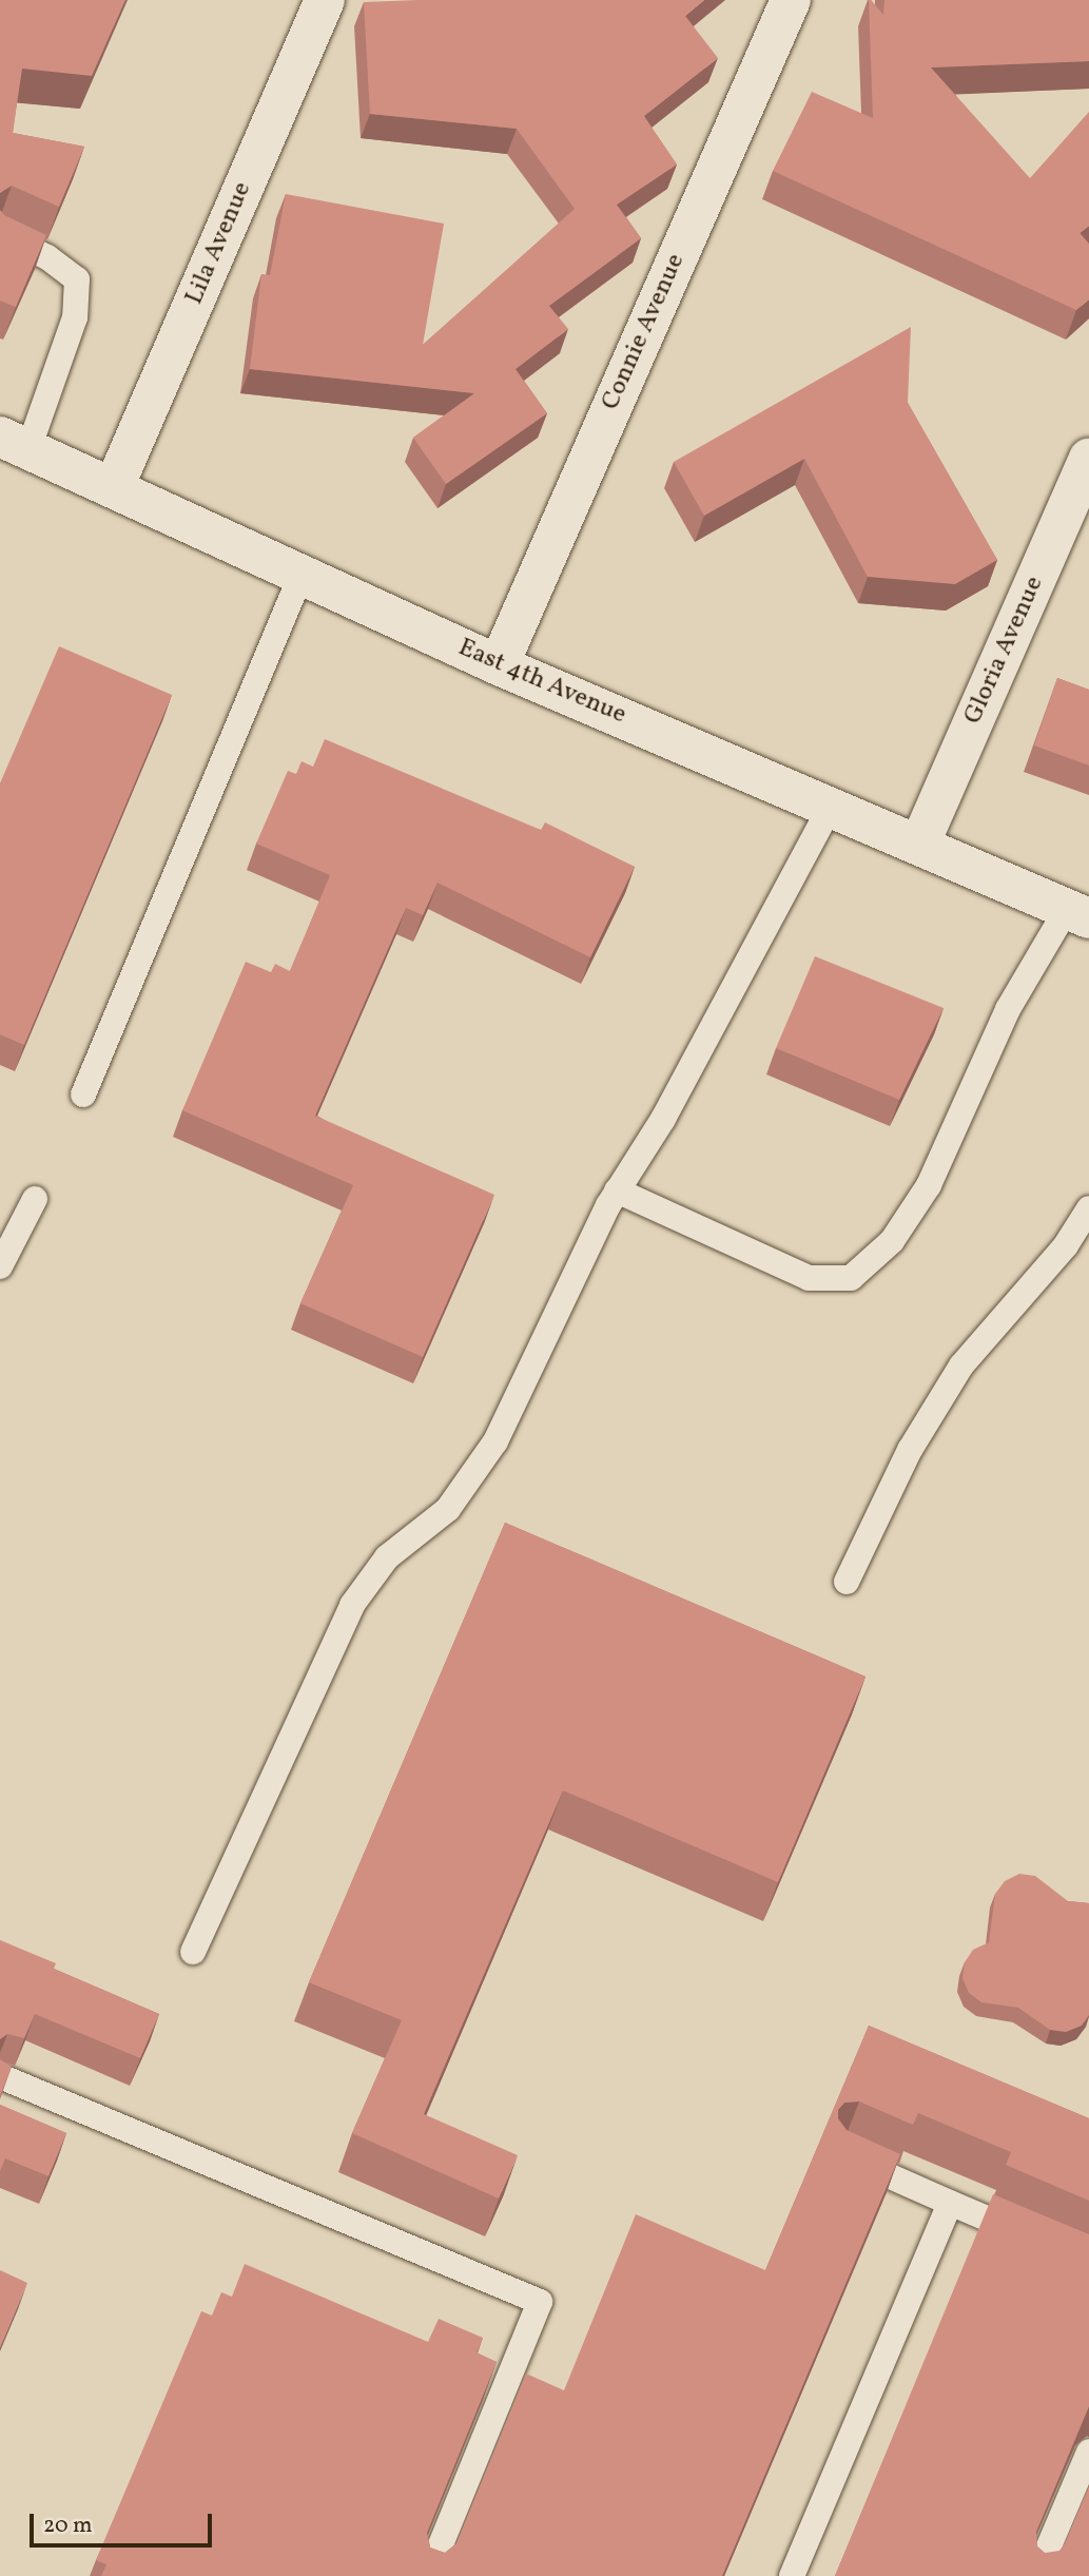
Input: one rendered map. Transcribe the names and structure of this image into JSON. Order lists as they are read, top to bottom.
{
  "streets": {
    "street": [
      "Lila Avenue",
      "Connie Avenue",
      "Gloria Avenue",
      "East 4th Avenue"
    ]
  },
  "crossings": [
    ["Lila Avenue", "East 4th Avenue"],
    ["Connie Avenue", "East 4th Avenue"],
    ["Gloria Avenue", "East 4th Avenue"]
  ],
  "scale_bar": "20 m"
}
